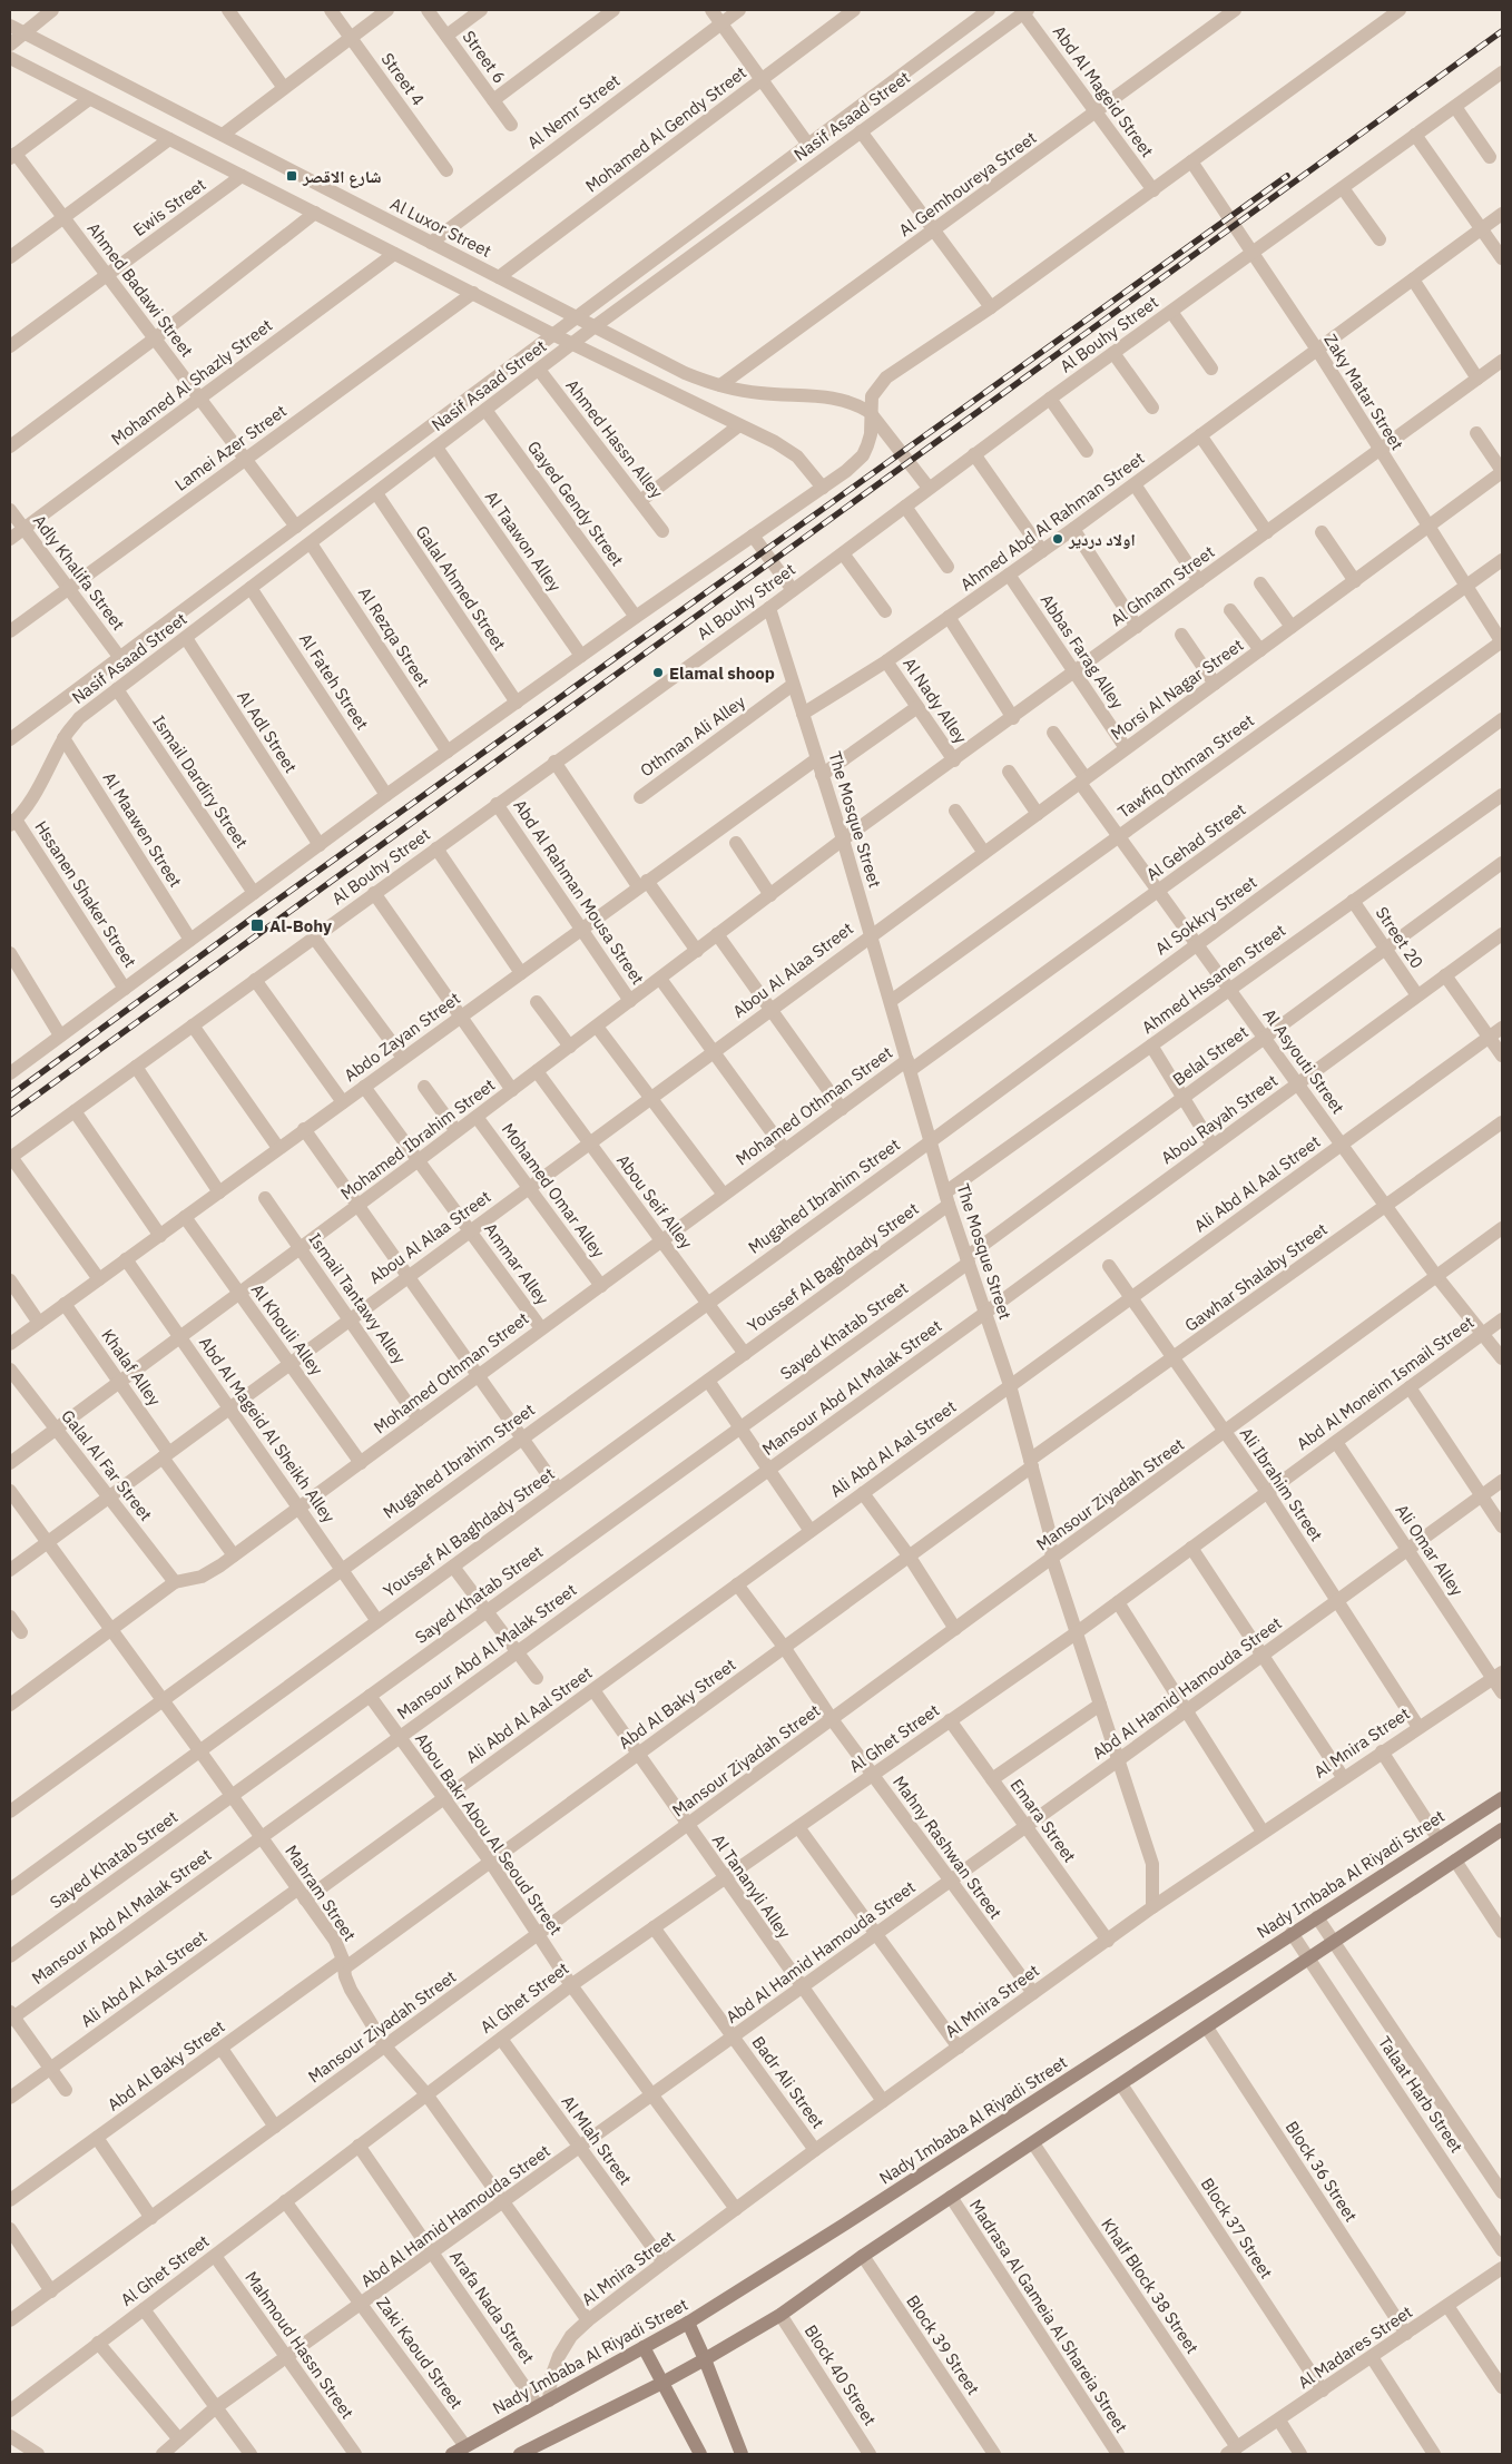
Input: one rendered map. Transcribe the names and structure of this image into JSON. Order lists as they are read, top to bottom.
{
  "streets": {
    "main road": ["Nady Imbaba Al Riyadi Street"],
    "street": [
      "Street 6",
      "Street 4",
      "Abd Al Mageid Street",
      "Al Nemr Street",
      "Nasif Asaad Street",
      "Mohamed Al Gendy Street",
      "Al Gemhoureya Street",
      "Ewis Street",
      "Al Luxor Street",
      "Ahmed Badawi Street",
      "Al Bouhy Street",
      "Mohamed Al Shazly Street",
      "Zaky Matar Street",
      "Ahmed Hassn Alley",
      "Lamei Azer Street",
      "Gayed Gendy Street",
      "Ahmed Abd Al Rahman Street",
      "Al Taawon Alley",
      "Adly Khalifa Street",
      "Al Ghnam Street",
      "Galal Ahmed Street",
      "Al Rezqa Street",
      "Abbas Farag Alley",
      "Al Fateh Street",
      "Morsi Al Nagar Street",
      "Al Nady Alley",
      "Al Adl Street",
      "Othman Ali Alley",
      "Tawfiq Othman Street",
      "Ismail Dardiry Street",
      "The Mosque Street",
      "Al Maawen Street",
      "Al Gehad Street",
      "Abd Al Rahman Mousa Street",
      "Hssanen Shaker Street",
      "Al Sokkry Street",
      "Street 20",
      "Abou Al Alaa Street",
      "Ahmed Hssanen Street",
      "Abdo Zayan Street",
      "Belal Street",
      "Al Asyouti Street",
      "Mohamed Othman Street",
      "Abou Rayah Street",
      "Mohamed Ibrahim Street",
      "Ali Abd Al Aal Street",
      "Mohamed Omar Alley",
      "Mugahed Ibrahim Street",
      "Abou Seif Alley",
      "Ammar Alley",
      "Youssef Al Baghdady Street",
      "Gawhar Shalaby Street",
      "Ismail Tantawy Alley",
      "Al Khouli Alley",
      "Sayed Khatab Street",
      "Khalaf Alley",
      "Abd Al Moneim Ismail Street",
      "Mansour Abd Al Malak Street",
      "Abd Al Mageid Al Sheikh Alley",
      "Galal Al Far Street",
      "Ali Ibrahim Street",
      "Mansour Ziyadah Street",
      "Ali Omar Alley",
      "Abd Al Hamid Hamouda Street",
      "Abd Al Baky Street",
      "Al Ghet Street",
      "Al Mnira Street",
      "Emara Street",
      "Abou Bakr Abou Al Seoud Street",
      "Mahny Rashwan Street",
      "Al Tananyli Alley",
      "Mahram Street",
      "Badr Ali Street",
      "Talaat Harb Street",
      "Al Mlah Street",
      "Block 36 Street",
      "Block 37 Street",
      "Khalf Block 38 Street",
      "Arafa Nada Street",
      "Madrasa Al Gameia Al Shareia Street",
      "Mahmoud Hassn Street",
      "Block 39 Street",
      "Al Madares Street",
      "Zaki Kaoud Street",
      "Block 40 Street"
    ]
  },
  "crossings": [
    ["Abd Al Mageid Street", "Nasif Asaad Street"],
    ["Abd Al Mageid Street", "Al Gemhoureya Street"],
    ["Al Nemr Street", "Al Luxor Street"],
    ["Nasif Asaad Street", "Al Luxor Street"],
    ["Nasif Asaad Street", "Ahmed Badawi Street"],
    ["Nasif Asaad Street", "Ahmed Hassn Alley"],
    ["Nasif Asaad Street", "Gayed Gendy Street"],
    ["Nasif Asaad Street", "Al Taawon Alley"],
    ["Nasif Asaad Street", "Adly Khalifa Street"],
    ["Nasif Asaad Street", "Galal Ahmed Street"],
    ["Nasif Asaad Street", "Al Rezqa Street"],
    ["Nasif Asaad Street", "Al Fateh Street"],
    ["Nasif Asaad Street", "Al Adl Street"],
    ["Nasif Asaad Street", "Ismail Dardiry Street"],
    ["Nasif Asaad Street", "Al Maawen Street"],
    ["Nasif Asaad Street", "Hssanen Shaker Street"],
    ["Mohamed Al Gendy Street", "Al Luxor Street"],
    ["Al Gemhoureya Street", "Al Luxor Street"],
    ["Ewis Street", "Ahmed Badawi Street"],
    ["Ahmed Badawi Street", "Mohamed Al Shazly Street"],
    ["Ahmed Badawi Street", "Lamei Azer Street"],
    ["Al Bouhy Street", "Zaky Matar Street"],
    ["Al Bouhy Street", "The Mosque Street"],
    ["Al Bouhy Street", "Abd Al Rahman Mousa Street"],
    ["Mohamed Al Shazly Street", "Adly Khalifa Street"],
    ["Zaky Matar Street", "Ahmed Abd Al Rahman Street"],
    ["Zaky Matar Street", "Al Ghnam Street"],
    ["Zaky Matar Street", "Morsi Al Nagar Street"],
    ["Zaky Matar Street", "Tawfiq Othman Street"],
    ["Zaky Matar Street", "Al Gehad Street"],
    ["Lamei Azer Street", "Adly Khalifa Street"],
    ["Ahmed Abd Al Rahman Street", "Abbas Farag Alley"],
    ["Ahmed Abd Al Rahman Street", "Al Nady Alley"],
    ["Ahmed Abd Al Rahman Street", "The Mosque Street"],
    ["Al Ghnam Street", "Abbas Farag Alley"],
    ["Al Ghnam Street", "Al Nady Alley"],
    ["Al Ghnam Street", "The Mosque Street"],
    ["Al Ghnam Street", "Mohamed Ibrahim Street"],
    ["Abbas Farag Alley", "Morsi Al Nagar Street"],
    ["Morsi Al Nagar Street", "The Mosque Street"],
    ["Morsi Al Nagar Street", "Abou Al Alaa Street"],
    ["Morsi Al Nagar Street", "Al Asyouti Street"],
    ["Othman Ali Alley", "The Mosque Street"],
    ["Tawfiq Othman Street", "The Mosque Street"],
    ["Tawfiq Othman Street", "Al Asyouti Street"],
    ["The Mosque Street", "Al Gehad Street"],
    ["The Mosque Street", "Al Sokkry Street"],
    ["The Mosque Street", "Abou Al Alaa Street"],
    ["The Mosque Street", "Ahmed Hssanen Street"],
    ["The Mosque Street", "Abdo Zayan Street"],
    ["The Mosque Street", "Belal Street"],
    ["The Mosque Street", "Mohamed Othman Street"],
    ["The Mosque Street", "Abou Rayah Street"],
    ["The Mosque Street", "Mohamed Ibrahim Street"],
    ["The Mosque Street", "Ali Abd Al Aal Street"],
    ["The Mosque Street", "Mugahed Ibrahim Street"],
    ["The Mosque Street", "Youssef Al Baghdady Street"],
    ["The Mosque Street", "Gawhar Shalaby Street"],
    ["The Mosque Street", "Sayed Khatab Street"],
    ["The Mosque Street", "Abd Al Moneim Ismail Street"],
    ["The Mosque Street", "Mansour Abd Al Malak Street"],
    ["The Mosque Street", "Mansour Ziyadah Street"],
    ["The Mosque Street", "Abd Al Hamid Hamouda Street"],
    ["The Mosque Street", "Abd Al Baky Street"],
    ["The Mosque Street", "Al Ghet Street"],
    ["The Mosque Street", "Al Mnira Street"],
    ["Al Gehad Street", "Al Asyouti Street"],
    ["Al Gehad Street", "Mohamed Othman Street"],
    ["Abd Al Rahman Mousa Street", "Abdo Zayan Street"],
    ["Abd Al Rahman Mousa Street", "Mohamed Ibrahim Street"],
    ["Al Sokkry Street", "Al Asyouti Street"],
    ["Al Sokkry Street", "Mugahed Ibrahim Street"],
    ["Street 20", "Ahmed Hssanen Street"],
    ["Street 20", "Belal Street"],
    ["Street 20", "Abou Rayah Street"],
    ["Abou Al Alaa Street", "Mohamed Omar Alley"],
    ["Abou Al Alaa Street", "Abou Seif Alley"],
    ["Abou Al Alaa Street", "Ammar Alley"],
    ["Abou Al Alaa Street", "Ismail Tantawy Alley"],
    ["Abou Al Alaa Street", "Al Khouli Alley"],
    ["Abou Al Alaa Street", "Khalaf Alley"],
    ["Abou Al Alaa Street", "Abd Al Mageid Al Sheikh Alley"],
    ["Abou Al Alaa Street", "Galal Al Far Street"],
    ["Abou Al Alaa Street", "Mahram Street"],
    ["Ahmed Hssanen Street", "Al Asyouti Street"],
    ["Ahmed Hssanen Street", "Youssef Al Baghdady Street"],
    ["Abdo Zayan Street", "Ammar Alley"],
    ["Abdo Zayan Street", "Al Khouli Alley"],
    ["Abdo Zayan Street", "Khalaf Alley"],
    ["Abdo Zayan Street", "Abd Al Mageid Al Sheikh Alley"],
    ["Belal Street", "Al Asyouti Street"],
    ["Belal Street", "Sayed Khatab Street"],
    ["Al Asyouti Street", "Abou Rayah Street"],
    ["Al Asyouti Street", "Ali Abd Al Aal Street"],
    ["Al Asyouti Street", "Gawhar Shalaby Street"],
    ["Al Asyouti Street", "Abd Al Moneim Ismail Street"],
    ["Al Asyouti Street", "Mansour Ziyadah Street"],
    ["Mohamed Othman Street", "Mohamed Omar Alley"],
    ["Mohamed Othman Street", "Abou Seif Alley"],
    ["Mohamed Othman Street", "Ammar Alley"],
    ["Mohamed Othman Street", "Ismail Tantawy Alley"],
    ["Mohamed Othman Street", "Al Khouli Alley"],
    ["Mohamed Othman Street", "Khalaf Alley"],
    ["Mohamed Othman Street", "Abd Al Mageid Al Sheikh Alley"],
    ["Mohamed Othman Street", "Galal Al Far Street"],
    ["Mohamed Othman Street", "Mahram Street"],
    ["Abou Rayah Street", "Mansour Abd Al Malak Street"],
    ["Mohamed Ibrahim Street", "Mohamed Omar Alley"],
    ["Mohamed Ibrahim Street", "Abou Seif Alley"],
    ["Mohamed Ibrahim Street", "Ammar Alley"],
    ["Mohamed Ibrahim Street", "Ismail Tantawy Alley"],
    ["Mohamed Ibrahim Street", "Al Khouli Alley"],
    ["Mohamed Ibrahim Street", "Khalaf Alley"],
    ["Mohamed Ibrahim Street", "Abd Al Mageid Al Sheikh Alley"],
    ["Mohamed Ibrahim Street", "Galal Al Far Street"],
    ["Ali Abd Al Aal Street", "Ali Ibrahim Street"],
    ["Ali Abd Al Aal Street", "Abou Bakr Abou Al Seoud Street"],
    ["Ali Abd Al Aal Street", "Mahny Rashwan Street"],
    ["Ali Abd Al Aal Street", "Al Tananyli Alley"],
    ["Ali Abd Al Aal Street", "Mahram Street"],
    ["Mugahed Ibrahim Street", "Abou Seif Alley"],
    ["Mugahed Ibrahim Street", "Abd Al Mageid Al Sheikh Alley"],
    ["Mugahed Ibrahim Street", "Mahram Street"],
    ["Abou Seif Alley", "Youssef Al Baghdady Street"],
    ["Youssef Al Baghdady Street", "Abd Al Mageid Al Sheikh Alley"],
    ["Youssef Al Baghdady Street", "Mahram Street"],
    ["Gawhar Shalaby Street", "Ali Ibrahim Street"],
    ["Gawhar Shalaby Street", "Abd Al Baky Street"],
    ["Sayed Khatab Street", "Abou Bakr Abou Al Seoud Street"],
    ["Sayed Khatab Street", "Mahram Street"],
    ["Abd Al Moneim Ismail Street", "Ali Ibrahim Street"],
    ["Abd Al Moneim Ismail Street", "Ali Omar Alley"],
    ["Abd Al Moneim Ismail Street", "Al Ghet Street"],
    ["Mansour Abd Al Malak Street", "Abou Bakr Abou Al Seoud Street"],
    ["Mansour Abd Al Malak Street", "Mahram Street"],
    ["Ali Ibrahim Street", "Mansour Ziyadah Street"],
    ["Ali Ibrahim Street", "Abd Al Hamid Hamouda Street"],
    ["Ali Ibrahim Street", "Al Mnira Street"],
    ["Mansour Ziyadah Street", "Abou Bakr Abou Al Seoud Street"],
    ["Mansour Ziyadah Street", "Mahny Rashwan Street"],
    ["Mansour Ziyadah Street", "Al Tananyli Alley"],
    ["Mansour Ziyadah Street", "Mahram Street"],
    ["Ali Omar Alley", "Abd Al Hamid Hamouda Street"],
    ["Ali Omar Alley", "Al Mnira Street"],
    ["Abd Al Hamid Hamouda Street", "Emara Street"],
    ["Abd Al Hamid Hamouda Street", "Abou Bakr Abou Al Seoud Street"],
    ["Abd Al Hamid Hamouda Street", "Mahny Rashwan Street"],
    ["Abd Al Hamid Hamouda Street", "Al Tananyli Alley"],
    ["Abd Al Hamid Hamouda Street", "Mahram Street"],
    ["Abd Al Hamid Hamouda Street", "Badr Ali Street"],
    ["Abd Al Hamid Hamouda Street", "Al Mlah Street"],
    ["Abd Al Hamid Hamouda Street", "Arafa Nada Street"],
    ["Abd Al Hamid Hamouda Street", "Mahmoud Hassn Street"],
    ["Abd Al Hamid Hamouda Street", "Zaki Kaoud Street"],
    ["Abd Al Baky Street", "Abou Bakr Abou Al Seoud Street"],
    ["Abd Al Baky Street", "Mahny Rashwan Street"],
    ["Abd Al Baky Street", "Al Tananyli Alley"],
    ["Abd Al Baky Street", "Mahram Street"],
    ["Al Ghet Street", "Emara Street"],
    ["Al Ghet Street", "Abou Bakr Abou Al Seoud Street"],
    ["Al Ghet Street", "Mahny Rashwan Street"],
    ["Al Ghet Street", "Al Tananyli Alley"],
    ["Al Ghet Street", "Mahram Street"],
    ["Al Ghet Street", "Badr Ali Street"],
    ["Al Ghet Street", "Al Mlah Street"],
    ["Al Ghet Street", "Arafa Nada Street"],
    ["Al Ghet Street", "Mahmoud Hassn Street"],
    ["Al Ghet Street", "Zaki Kaoud Street"],
    ["Al Mnira Street", "Emara Street"],
    ["Al Mnira Street", "Abou Bakr Abou Al Seoud Street"],
    ["Al Mnira Street", "Mahny Rashwan Street"],
    ["Al Mnira Street", "Nady Imbaba Al Riyadi Street"],
    ["Al Mnira Street", "Al Tananyli Alley"],
    ["Al Mnira Street", "Mahram Street"],
    ["Al Mnira Street", "Badr Ali Street"],
    ["Al Mnira Street", "Al Mlah Street"],
    ["Al Mnira Street", "Arafa Nada Street"],
    ["Nady Imbaba Al Riyadi Street", "Talaat Harb Street"],
    ["Nady Imbaba Al Riyadi Street", "Arafa Nada Street"],
    ["Nady Imbaba Al Riyadi Street", "Zaki Kaoud Street"],
    ["Block 36 Street", "Al Madares Street"],
    ["Block 37 Street", "Al Madares Street"],
    ["Khalf Block 38 Street", "Al Madares Street"]
  ],
  "places": {
    "transit": ["شارع الاقصر", "Al-Bohy"],
    "other": ["اولاد دردير", "Elamal shoop"]
  }
}
